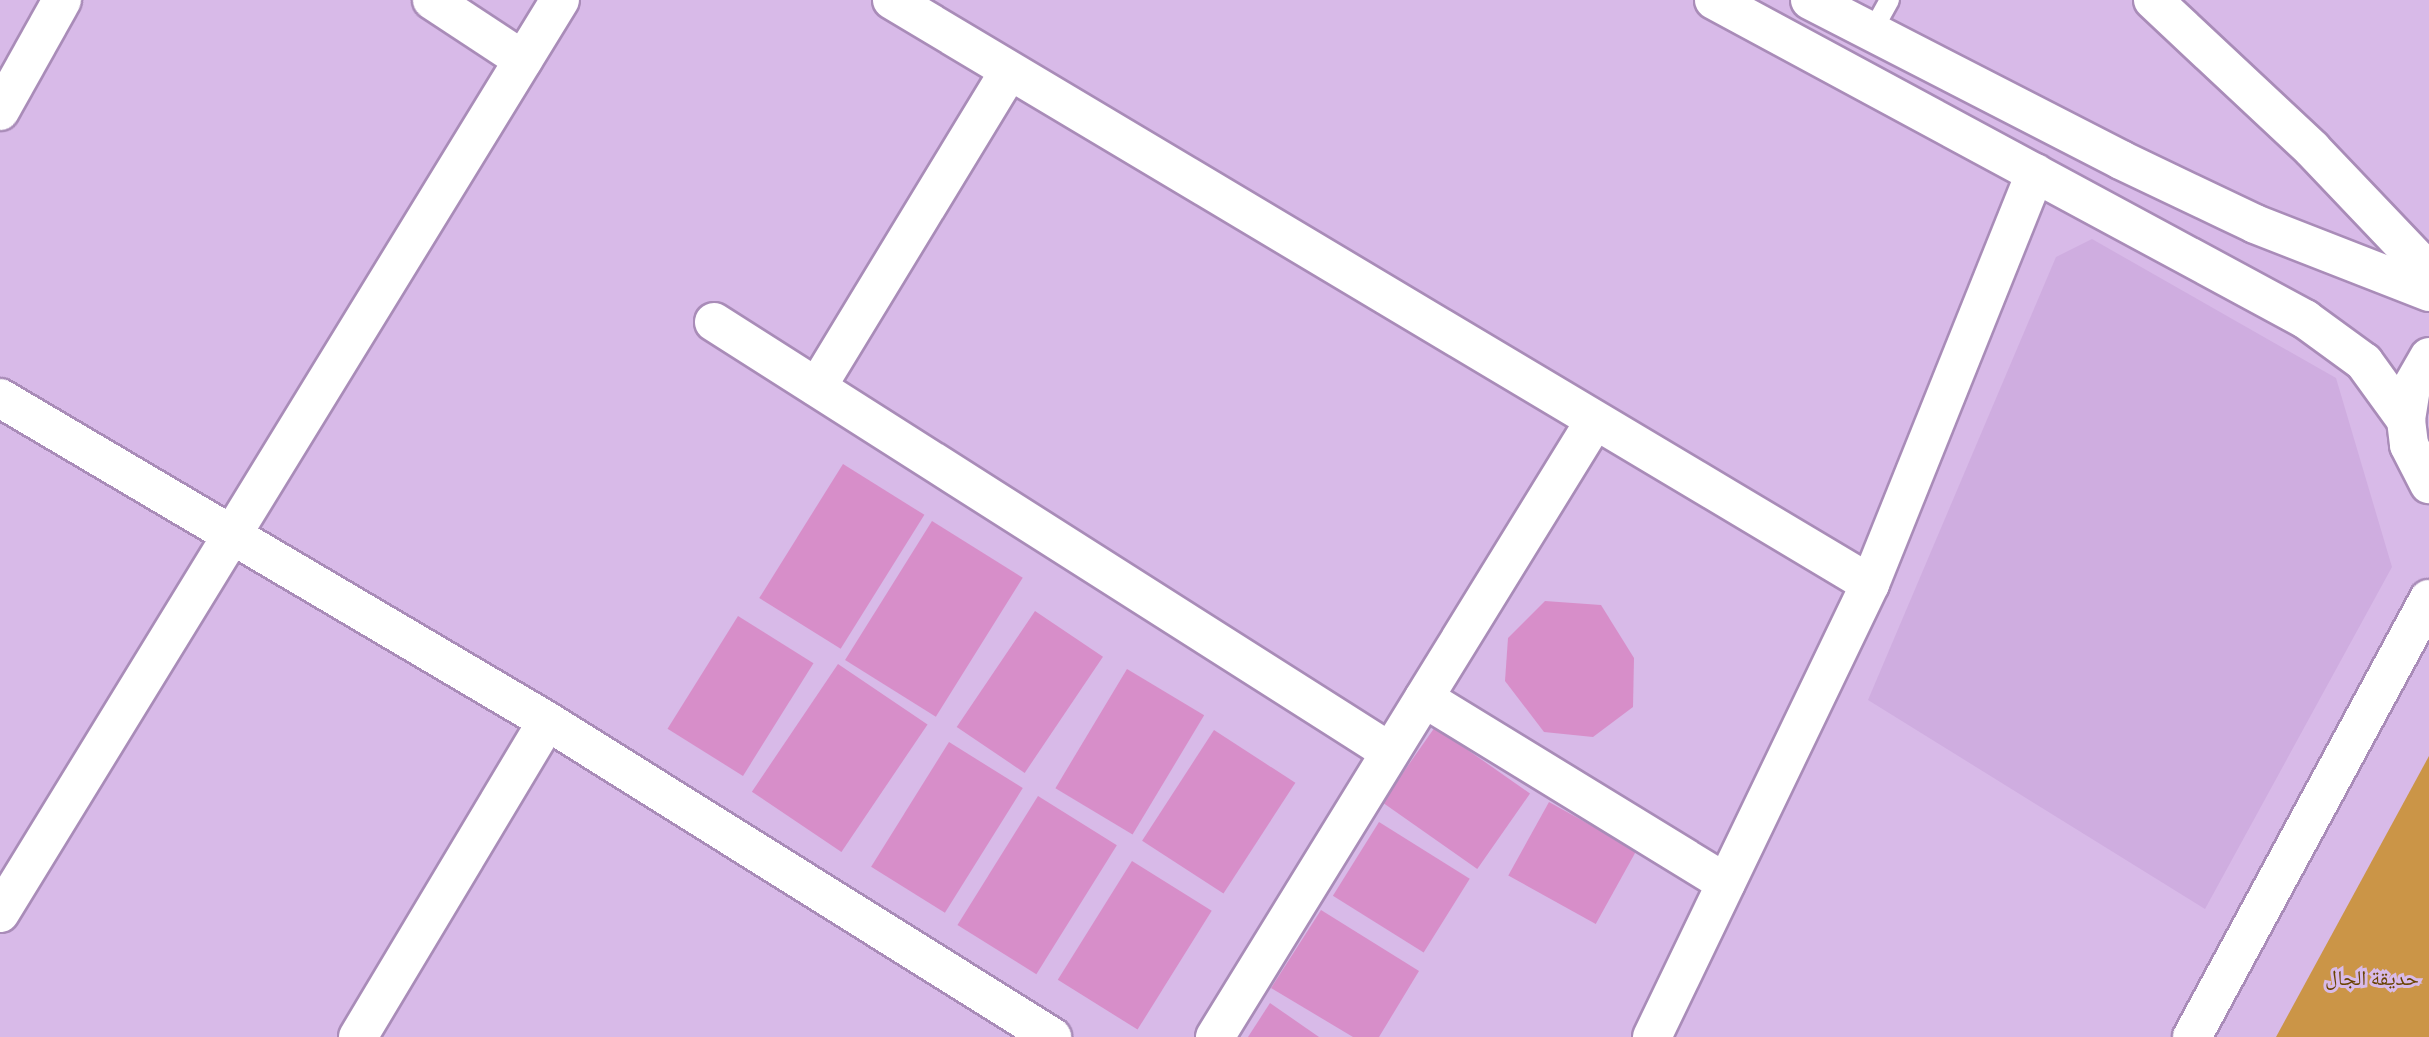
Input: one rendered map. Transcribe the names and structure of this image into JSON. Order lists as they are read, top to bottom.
{
  "parks": ["حديقة الجال"]
}
